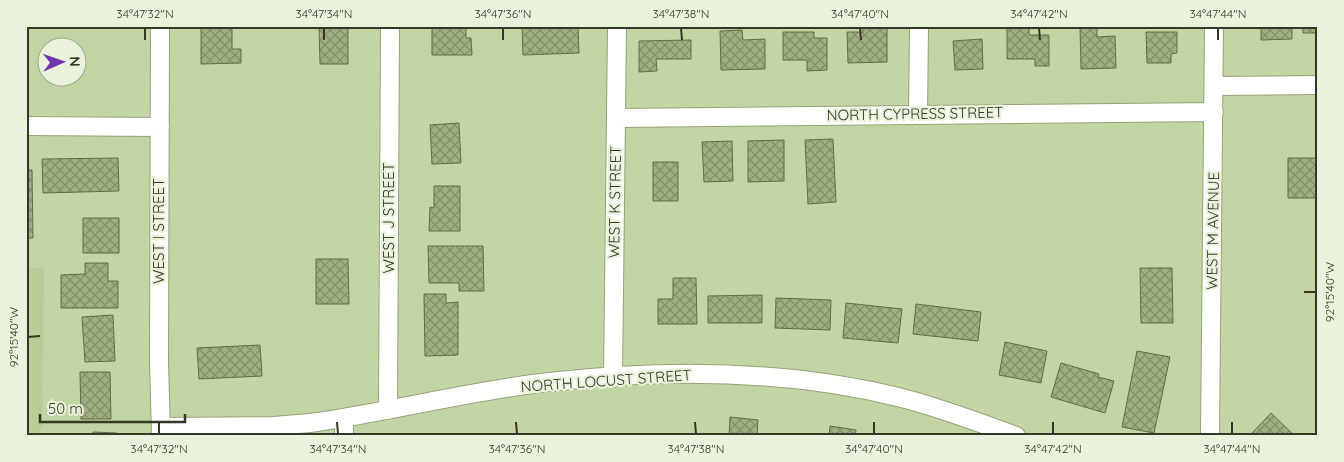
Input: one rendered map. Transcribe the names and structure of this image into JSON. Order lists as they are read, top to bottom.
{
  "streets": {
    "street": [
      "NORTH CYPRESS STREET",
      "WEST K STREET",
      "WEST J STREET",
      "WEST I STREET",
      "WEST M AVENUE",
      "NORTH LOCUST STREET"
    ]
  },
  "crossings": [
    ["NORTH CYPRESS STREET", "WEST K STREET"],
    ["NORTH CYPRESS STREET", "WEST M AVENUE"],
    ["WEST K STREET", "NORTH LOCUST STREET"],
    ["WEST J STREET", "NORTH LOCUST STREET"],
    ["WEST I STREET", "NORTH LOCUST STREET"]
  ],
  "scale_bar": "50 m",
  "north": "right",
  "coordinates": [
    "34°47'32\"N",
    "34°47'34\"N",
    "34°47'36\"N",
    "34°47'38\"N",
    "34°47'40\"N",
    "34°47'42\"N",
    "34°47'44\"N",
    "92°15'40\"W"
  ]
}
